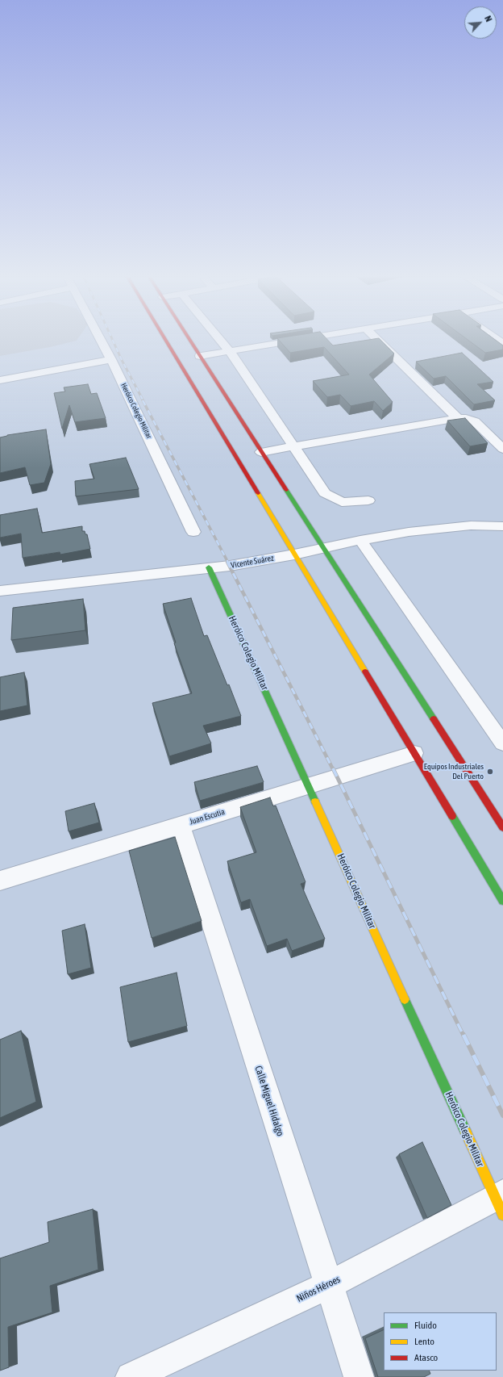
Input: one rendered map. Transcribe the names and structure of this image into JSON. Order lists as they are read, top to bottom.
{
  "streets": {
    "main road": ["Heróico Colegio Militar"],
    "street": [
      "Vicente Suárez",
      "Juan Escutia",
      "Calle Miguel Hidalgo",
      "Niños Héroes"
    ]
  },
  "crossings": [
    ["Heróico Colegio Militar", "Vicente Suárez"],
    ["Heróico Colegio Militar", "Juan Escutia"],
    ["Heróico Colegio Militar", "Niños Héroes"],
    ["Juan Escutia", "Calle Miguel Hidalgo"],
    ["Calle Miguel Hidalgo", "Niños Héroes"]
  ],
  "places": ["Equipos Industriales Del Puerto"],
  "legend": ["Fluido", "Lento", "Atasco"],
  "north": "top right"
}
